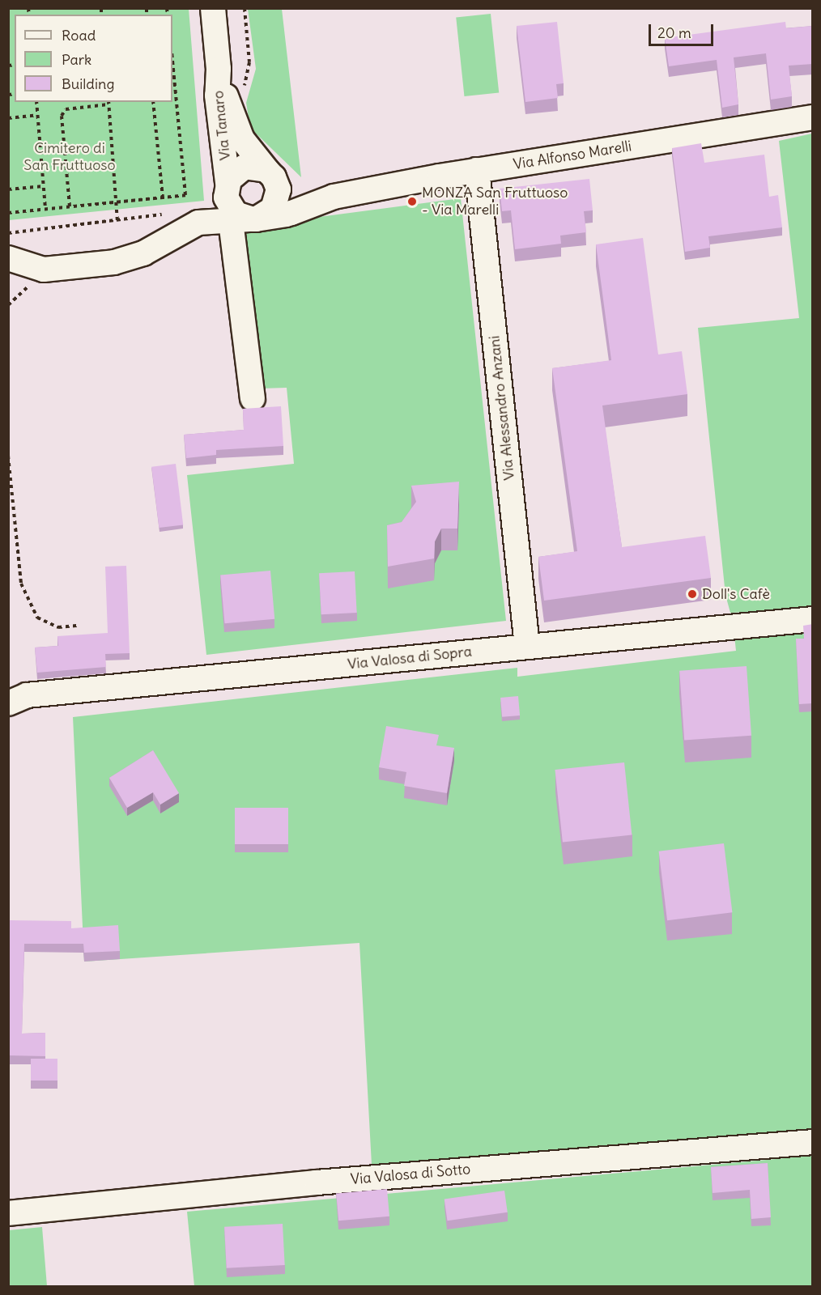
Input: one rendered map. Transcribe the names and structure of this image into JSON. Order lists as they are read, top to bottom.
{
  "streets": {
    "street": [
      "Via Tanaro",
      "Via Alfonso Marelli",
      "Via Alessandro Anzani",
      "Via Valosa di Sopra",
      "Via Valosa di Sotto"
    ]
  },
  "crossings": [
    ["Via Tanaro", "Via Alfonso Marelli"],
    ["Via Alfonso Marelli", "Via Alessandro Anzani"],
    ["Via Alessandro Anzani", "Via Valosa di Sopra"]
  ],
  "parks": ["Cimitero di San Fruttuoso"],
  "places": ["MONZA San Fruttuoso - Via Marelli", "Doll's Cafè"],
  "legend": ["Road", "Park", "Building"],
  "scale_bar": "20 m"
}
